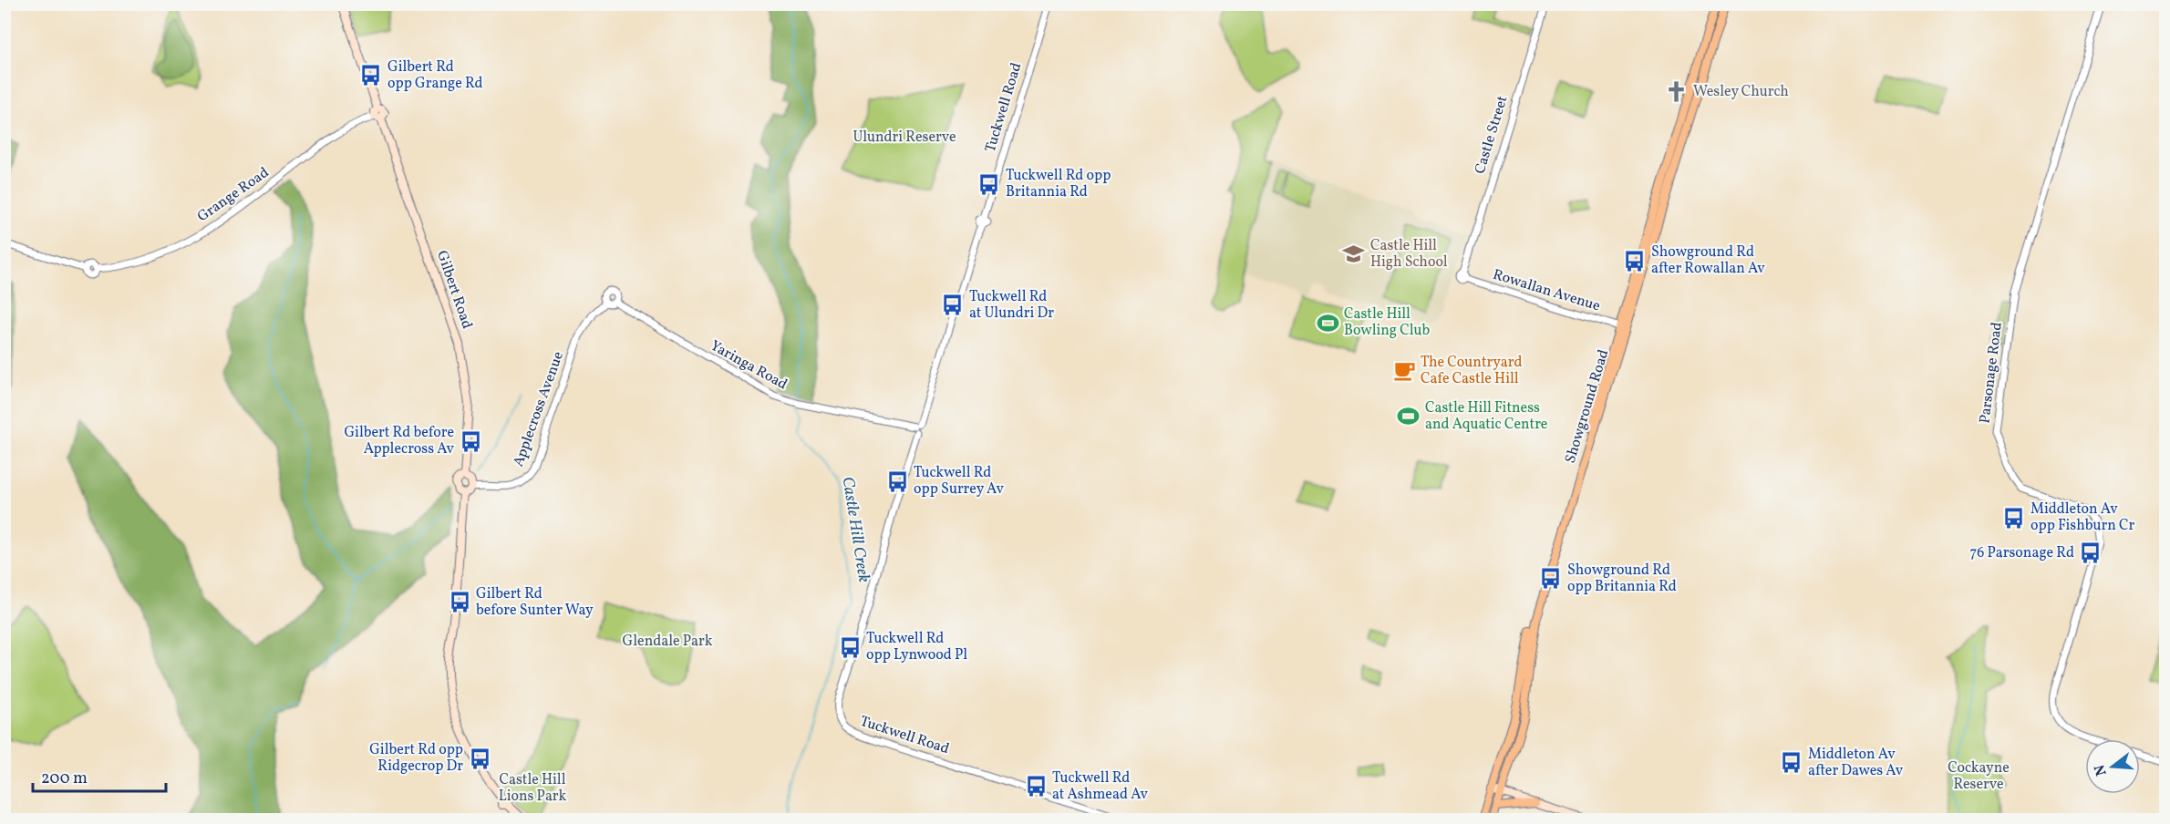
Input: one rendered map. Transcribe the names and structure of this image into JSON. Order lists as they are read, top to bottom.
{
  "streets": {
    "main road": ["Gilbert Road", "Showground Road"],
    "street": [
      "Tuckwell Road",
      "Castle Street",
      "Grange Road",
      "Rowallan Avenue",
      "Yaringa Road",
      "Parsonage Road",
      "Applecross Avenue"
    ]
  },
  "crossings": [
    ["Tuckwell Road", "Yaringa Road"],
    ["Castle Street", "Rowallan Avenue"],
    ["Grange Road", "Gilbert Road"],
    ["Gilbert Road", "Applecross Avenue"],
    ["Rowallan Avenue", "Showground Road"],
    ["Yaringa Road", "Applecross Avenue"]
  ],
  "water": ["Castle Hill Creek"],
  "parks": [
    "Ulundri Reserve",
    "Glendale Park",
    "Cockayne Reserve",
    "Castle Hill Lions Park"
  ],
  "places": {
    "bus stop": [
      "Gilbert Rd opp Grange Rd",
      "Tuckwell Rd opp Britannia Rd",
      "Showground Rd after Rowallan Av",
      "Tuckwell Rd at Ulundri Dr",
      "Gilbert Rd before Applecross Av",
      "Tuckwell Rd opp Surrey Av",
      "Middleton Av opp Fishburn Cr",
      "76 Parsonage Rd",
      "Showground Rd opp Britannia Rd",
      "Gilbert Rd before Sunter Way",
      "Tuckwell Rd opp Lynwood Pl",
      "Gilbert Rd opp Ridgecrop Dr",
      "Middleton Av after Dawes Av",
      "Tuckwell Rd at Ashmead Av"
    ],
    "church": ["Wesley Church"],
    "school or university": ["Castle Hill High School"],
    "sports": ["Castle Hill Bowling Club", "Castle Hill Fitness and Aquatic Centre"],
    "cafe": ["The Countryard Cafe Castle Hill"]
  },
  "scale_bar": "200 m",
  "north": "left"
}
